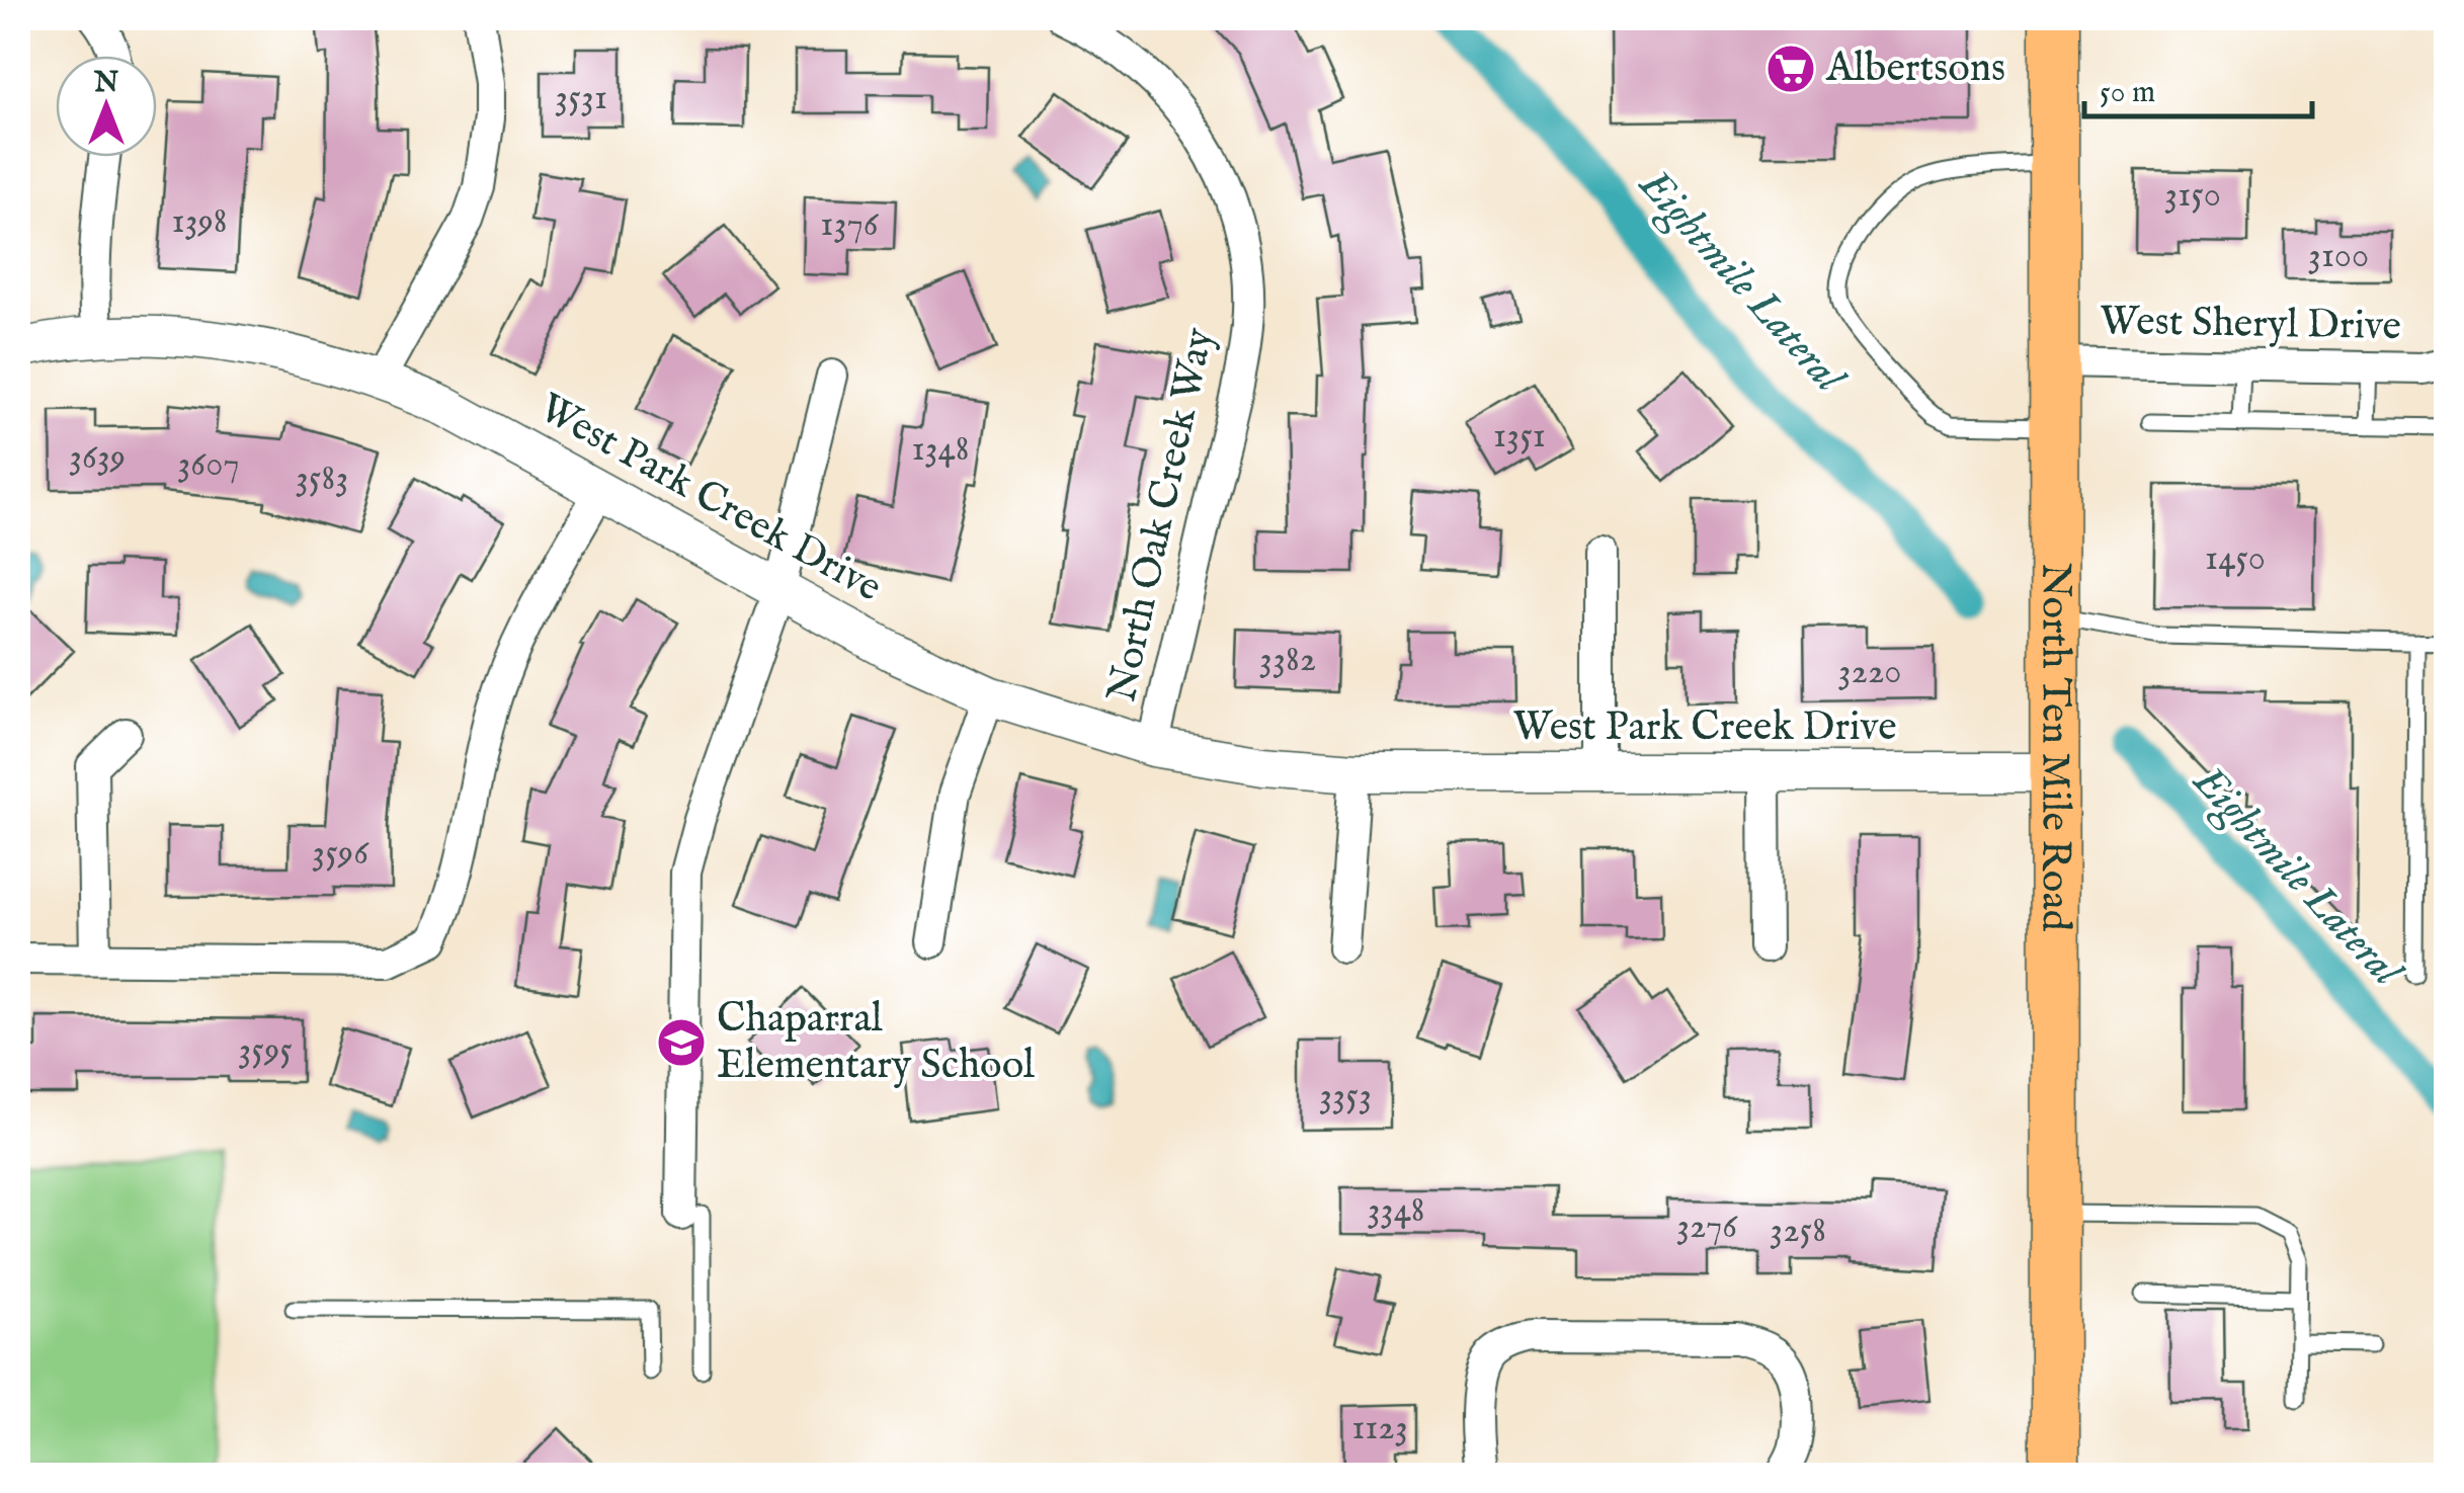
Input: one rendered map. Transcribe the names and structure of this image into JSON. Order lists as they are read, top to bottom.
{
  "streets": {
    "main road": ["North Ten Mile Road"],
    "street": ["West Sheryl Drive", "West Park Creek Drive", "North Oak Creek Way"]
  },
  "crossings": [
    ["West Sheryl Drive", "North Ten Mile Road"],
    ["West Park Creek Drive", "North Oak Creek Way"],
    ["West Park Creek Drive", "North Ten Mile Road"]
  ],
  "water": ["Eightmile Lateral"],
  "places": {
    "supermarket": ["Albertsons"],
    "school or university": ["Chaparral Elementary School"]
  },
  "house_numbers": [
    "3531",
    "3150",
    "1398",
    "1376",
    "3100",
    "1351",
    "1348",
    "3639",
    "3607",
    "3583",
    "1450",
    "3382",
    "3220",
    "3596",
    "3595",
    "3353",
    "3348",
    "3276",
    "3258",
    "1123"
  ],
  "scale_bar": "50 m",
  "north": "top"
}
